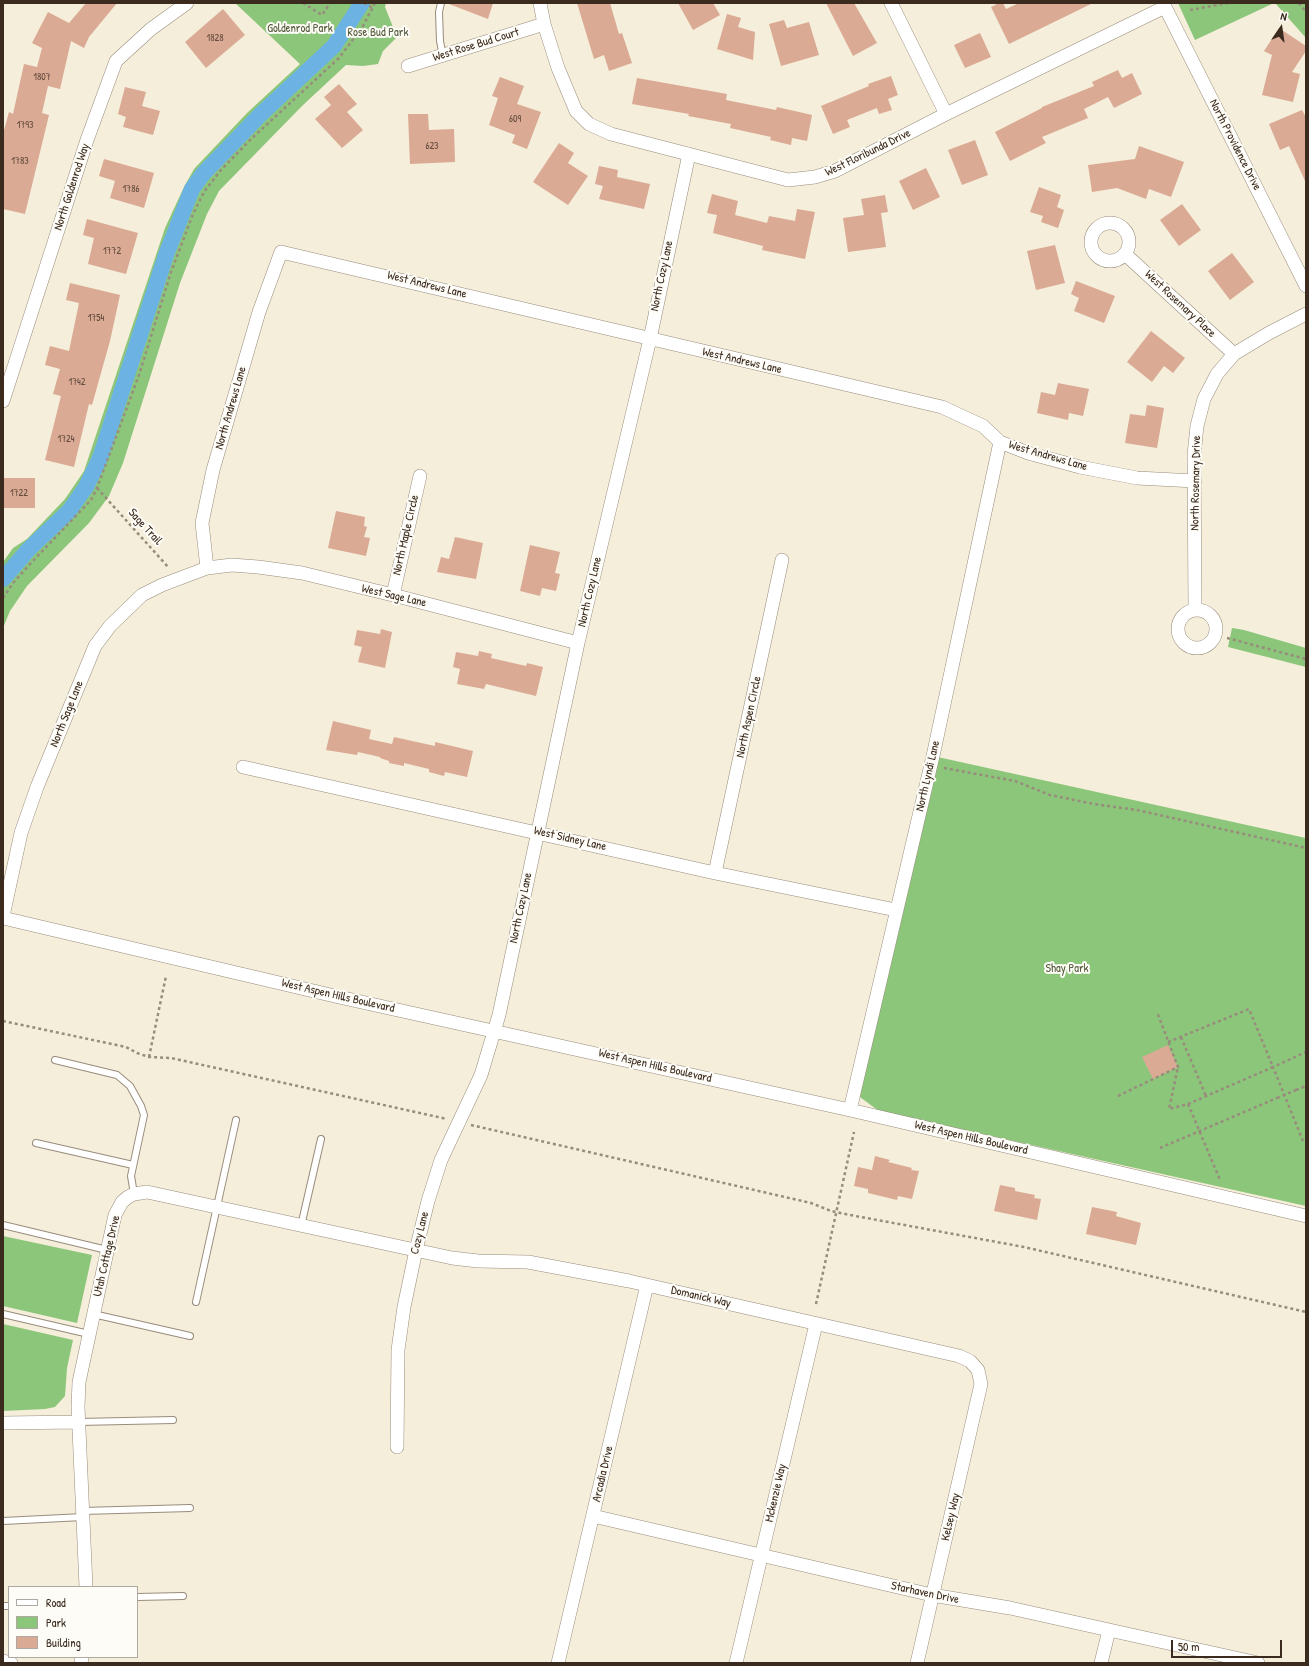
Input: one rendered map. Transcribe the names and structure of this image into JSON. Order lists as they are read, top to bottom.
{
  "streets": {
    "street": [
      "West Rose Bud Court",
      "North Providence Drive",
      "West Floribunda Drive",
      "North Goldenrod Way",
      "North Cozy Lane",
      "West Andrews Lane",
      "West Rosemary Place",
      "North Andrews Lane",
      "North Rosemary Drive",
      "North Maple Circle",
      "West Sage Lane",
      "North Sage Lane",
      "North Aspen Circle",
      "North Lyndi Lane",
      "West Sidney Lane",
      "West Aspen Hills Boulevard",
      "Cozy Lane",
      "Utah Cottage Drive",
      "Domanick Way",
      "Arcadia Drive",
      "Mckenzie Way",
      "Kelsey Way",
      "Starhaven Drive"
    ],
    "path": ["Sage Trail"]
  },
  "crossings": [
    ["West Rose Bud Court", "West Floribunda Drive"],
    ["North Providence Drive", "West Floribunda Drive"],
    ["West Floribunda Drive", "North Cozy Lane"],
    ["North Cozy Lane", "West Andrews Lane"],
    ["North Cozy Lane", "West Sage Lane"],
    ["North Cozy Lane", "West Sidney Lane"],
    ["North Cozy Lane", "West Aspen Hills Boulevard"],
    ["North Cozy Lane", "Cozy Lane"],
    ["West Andrews Lane", "North Andrews Lane"],
    ["West Andrews Lane", "North Rosemary Drive"],
    ["West Andrews Lane", "North Lyndi Lane"],
    ["West Rosemary Place", "North Rosemary Drive"],
    ["North Andrews Lane", "West Sage Lane"],
    ["North Andrews Lane", "North Sage Lane"],
    ["Sage Trail", "North Sage Lane"],
    ["North Maple Circle", "West Sage Lane"],
    ["West Sage Lane", "North Sage Lane"],
    ["North Sage Lane", "West Aspen Hills Boulevard"],
    ["North Aspen Circle", "West Sidney Lane"],
    ["North Lyndi Lane", "West Sidney Lane"],
    ["North Lyndi Lane", "West Aspen Hills Boulevard"],
    ["West Aspen Hills Boulevard", "Cozy Lane"],
    ["Cozy Lane", "Domanick Way"],
    ["Domanick Way", "Arcadia Drive"],
    ["Domanick Way", "Mckenzie Way"],
    ["Domanick Way", "Kelsey Way"],
    ["Arcadia Drive", "Starhaven Drive"],
    ["Mckenzie Way", "Starhaven Drive"],
    ["Kelsey Way", "Starhaven Drive"]
  ],
  "parks": ["Goldenrod Park", "Rose Bud Park", "Shay Park"],
  "house_numbers": [
    "1828",
    "1807",
    "609",
    "1793",
    "623",
    "1783",
    "1786",
    "1772",
    "1754",
    "1742",
    "1724",
    "1722"
  ],
  "legend": ["Road", "Park", "Building"],
  "scale_bar": "50 m",
  "north": "top"
}
